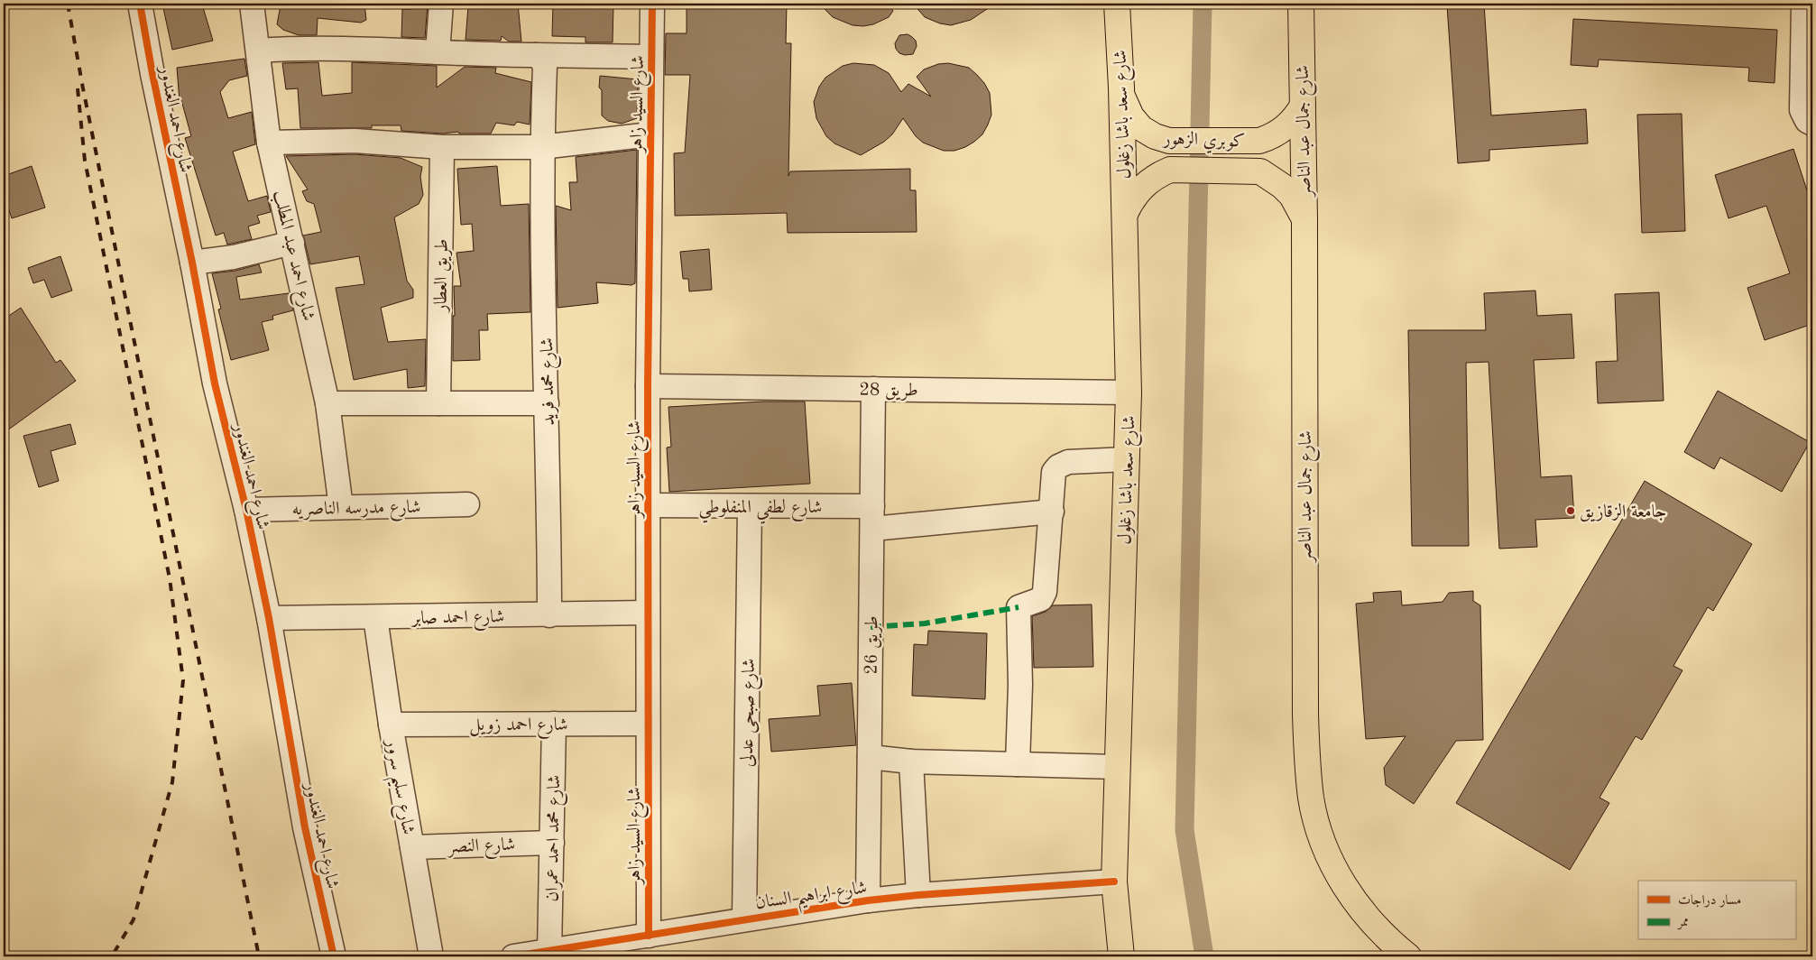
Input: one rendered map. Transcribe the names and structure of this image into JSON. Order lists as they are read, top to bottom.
{
  "streets": {
    "highway": ["شارع سعد باشا زغلول", "شارع جمال عبد الناصر", "كوبري الزهور"],
    "street": [
      "شارع السيد زاهر",
      "شارع احمد الغندور",
      "شارع احمد عبد المطلب",
      "طريق العطار",
      "شارع محمد فريد",
      "طريق 28",
      "شارع لطفي المنفلوطي",
      "شارع مدرسه الناصريه",
      "شارع احمد صابر",
      "طريق 26",
      "شارع صبحى عدلى",
      "شارع احمد زويل",
      "شارع سليم سرور",
      "شارع محمد احمد عمران",
      "شارع النصر",
      "شارع ابراهيم السنان"
    ]
  },
  "crossings": [
    ["شارع السيد زاهر", "طريق 28"],
    ["شارع السيد زاهر", "شارع لطفي المنفلوطي"],
    ["شارع السيد زاهر", "شارع احمد صابر"],
    ["شارع السيد زاهر", "شارع احمد زويل"],
    ["شارع السيد زاهر", "شارع ابراهيم السنان"],
    ["شارع سعد باشا زغلول", "كوبري الزهور"],
    ["شارع سعد باشا زغلول", "طريق 28"],
    ["شارع سعد باشا زغلول", "شارع ابراهيم السنان"],
    ["شارع احمد الغندور", "شارع مدرسه الناصريه"],
    ["شارع احمد الغندور", "شارع احمد صابر"],
    ["شارع جمال عبد الناصر", "كوبري الزهور"],
    ["شارع احمد عبد المطلب", "شارع مدرسه الناصريه"],
    ["شارع محمد فريد", "شارع احمد صابر"],
    ["طريق 28", "طريق 26"],
    ["شارع لطفي المنفلوطي", "طريق 26"],
    ["شارع لطفي المنفلوطي", "شارع صبحى عدلى"],
    ["شارع احمد صابر", "شارع سليم سرور"],
    ["طريق 26", "شارع ابراهيم السنان"],
    ["شارع صبحى عدلى", "شارع ابراهيم السنان"],
    ["شارع احمد زويل", "شارع سليم سرور"],
    ["شارع احمد زويل", "شارع محمد احمد عمران"],
    ["شارع سليم سرور", "شارع النصر"],
    ["شارع محمد احمد عمران", "شارع النصر"],
    ["شارع محمد احمد عمران", "شارع ابراهيم السنان"]
  ],
  "places": ["جامعة الزقازيق"],
  "legend": ["مسار دراجات", "ممر"]
}
